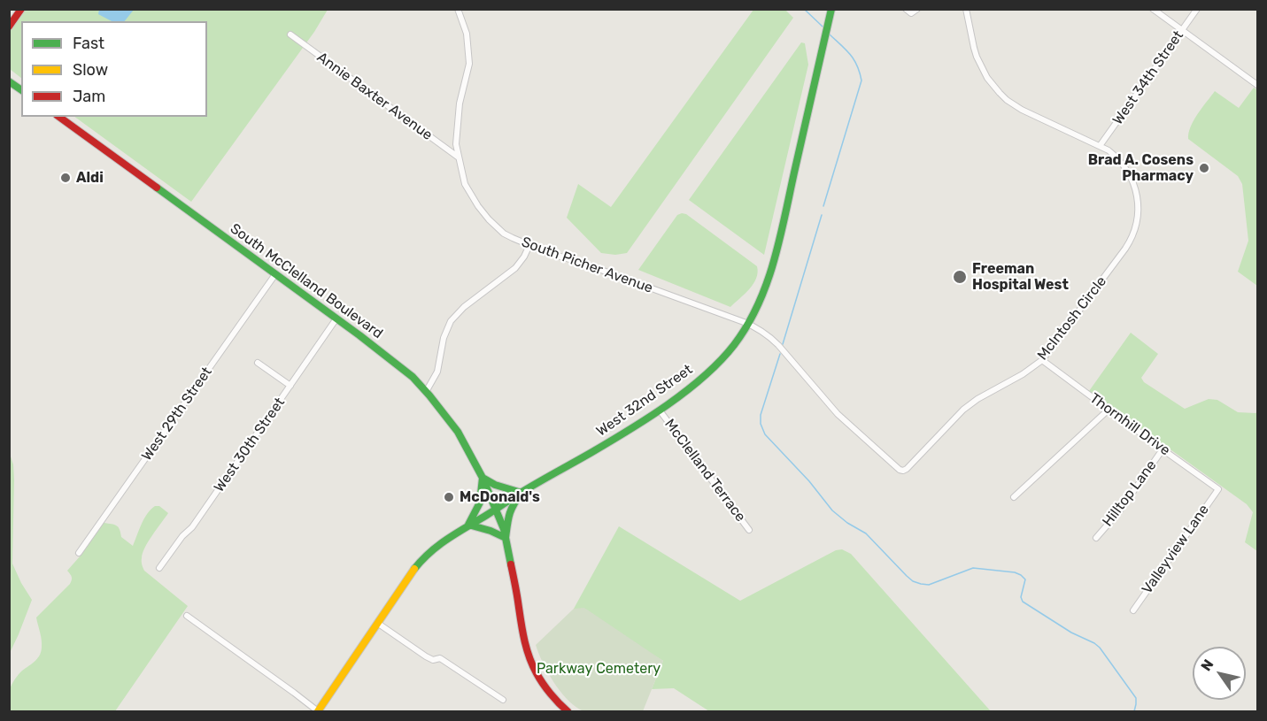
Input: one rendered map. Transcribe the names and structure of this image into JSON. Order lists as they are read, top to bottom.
{
  "streets": {
    "main road": ["South McClelland Boulevard", "West 32nd Street"],
    "street": [
      "West 34th Street",
      "Annie Baxter Avenue",
      "South Picher Avenue",
      "McIntosh Circle",
      "West 29th Street",
      "Thornhill Drive",
      "West 30th Street",
      "McClelland Terrace",
      "Hilltop Lane",
      "Valleyview Lane"
    ]
  },
  "crossings": [
    ["West 34th Street", "McIntosh Circle"],
    ["Annie Baxter Avenue", "South Picher Avenue"],
    ["South Picher Avenue", "McIntosh Circle"],
    ["South Picher Avenue", "West 32nd Street"],
    ["South McClelland Boulevard", "West 32nd Street"],
    ["South McClelland Boulevard", "West 29th Street"],
    ["South McClelland Boulevard", "West 30th Street"],
    ["McIntosh Circle", "West 32nd Street"],
    ["McIntosh Circle", "Thornhill Drive"],
    ["West 32nd Street", "McClelland Terrace"],
    ["Thornhill Drive", "Hilltop Lane"],
    ["Thornhill Drive", "Valleyview Lane"]
  ],
  "parks": ["Parkway Cemetery"],
  "places": [
    "Brad A. Cosens Pharmacy",
    "Aldi",
    "Freeman Hospital West",
    "McDonald's"
  ],
  "legend": ["Fast", "Slow", "Jam"],
  "north": "top left"
}
